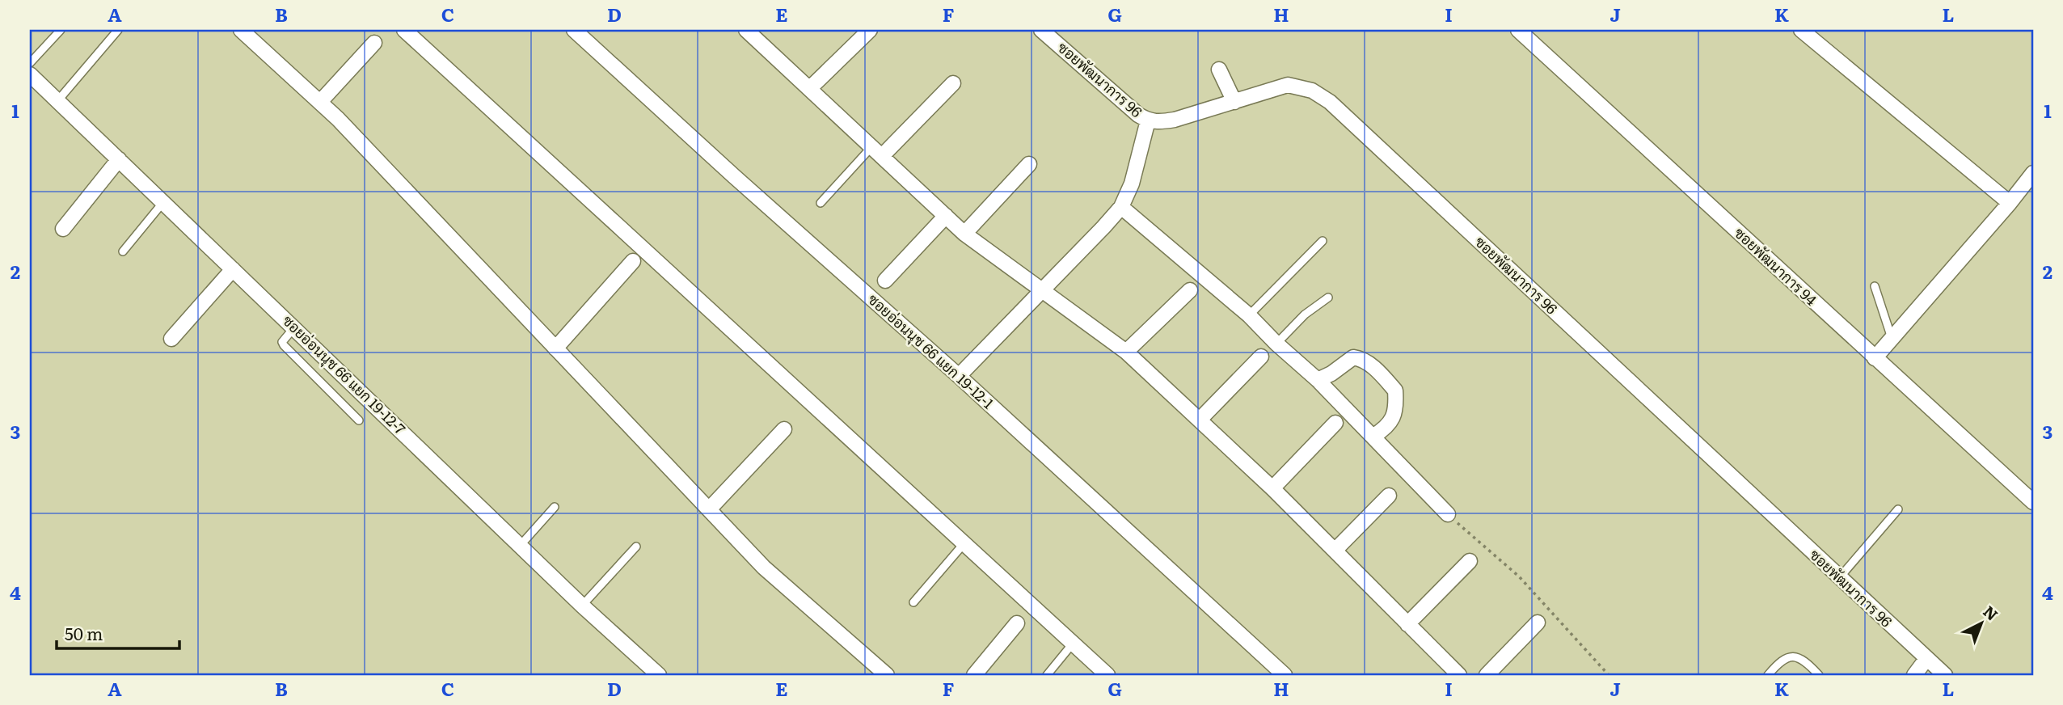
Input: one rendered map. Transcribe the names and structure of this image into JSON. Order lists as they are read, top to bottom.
{
  "streets": {
    "street": [
      "ซอยพัฒนาการ 96",
      "ซอยพัฒนาการ 94",
      "ซอยอ่อนนุช 66 แยก 19-12-1",
      "ซอยอ่อนนุช 66 แยก 19-12-7"
    ]
  },
  "scale_bar": "50 m",
  "north": "top right",
  "grid": {
    "columns": [
      "A",
      "B",
      "C",
      "D",
      "E",
      "F",
      "G",
      "H",
      "I",
      "J",
      "K",
      "L"
    ],
    "rows": [
      "1",
      "2",
      "3",
      "4"
    ]
  }
}
